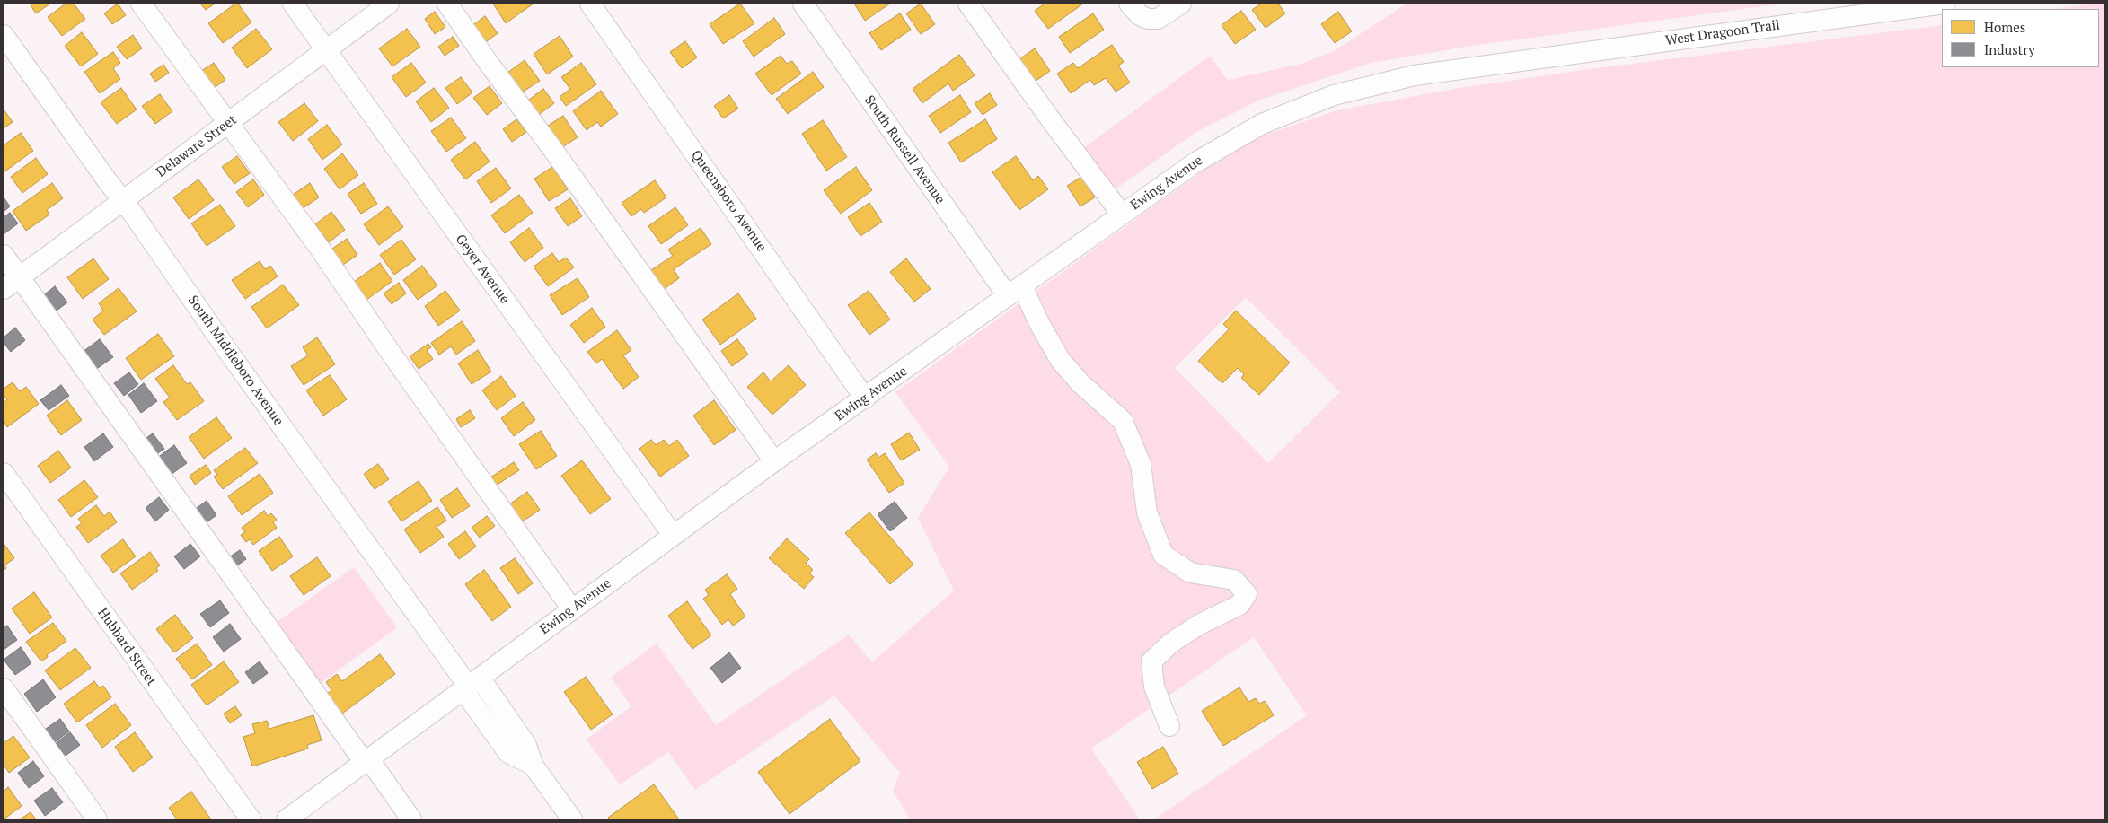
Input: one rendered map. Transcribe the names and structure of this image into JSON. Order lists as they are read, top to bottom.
{
  "streets": {
    "street": [
      "West Dragoon Trail",
      "Delaware Street",
      "South Russell Avenue",
      "Ewing Avenue",
      "Queensboro Avenue",
      "Geyer Avenue",
      "South Middleboro Avenue",
      "Hubbard Street"
    ]
  },
  "crossings": [
    ["West Dragoon Trail", "Ewing Avenue"],
    ["Delaware Street", "Geyer Avenue"],
    ["Delaware Street", "South Middleboro Avenue"],
    ["South Russell Avenue", "Ewing Avenue"],
    ["Ewing Avenue", "Queensboro Avenue"],
    ["Ewing Avenue", "Geyer Avenue"],
    ["Ewing Avenue", "South Middleboro Avenue"]
  ],
  "legend": ["Homes", "Industry"]
}
